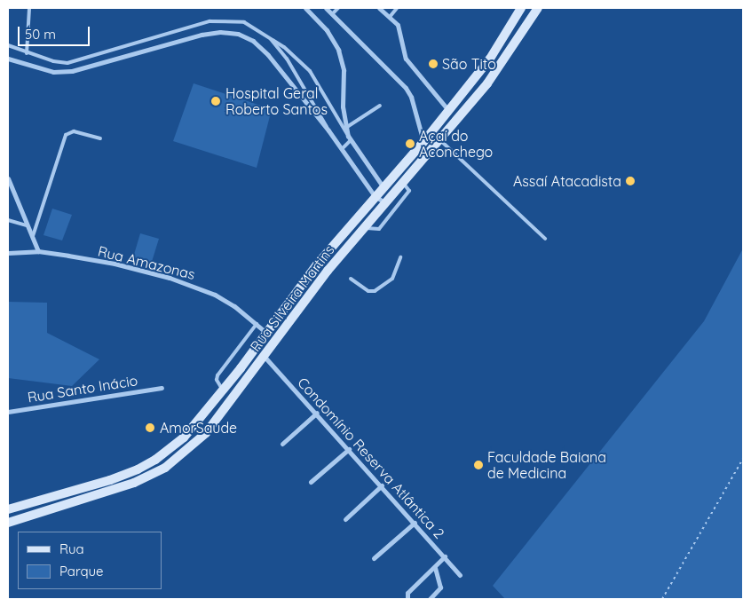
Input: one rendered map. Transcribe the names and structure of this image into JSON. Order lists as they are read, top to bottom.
{
  "streets": {
    "main road": ["Rua Silveira Martins"],
    "street": ["Rua Amazonas", "Rua Santo Inácio", "Condomínio Reserva Atlântica 2"]
  },
  "crossings": [
    ["Rua Amazonas", "Rua Silveira Martins"],
    ["Rua Silveira Martins", "Condomínio Reserva Atlântica 2"]
  ],
  "places": [
    "São Tito",
    "Hospital Geral Roberto Santos",
    "Açaí do Aconchego",
    "Assaí Atacadista",
    "AmorSaude",
    "Faculdade Baiana de Medicina"
  ],
  "legend": ["Rua", "Parque"],
  "scale_bar": "50 m"
}
